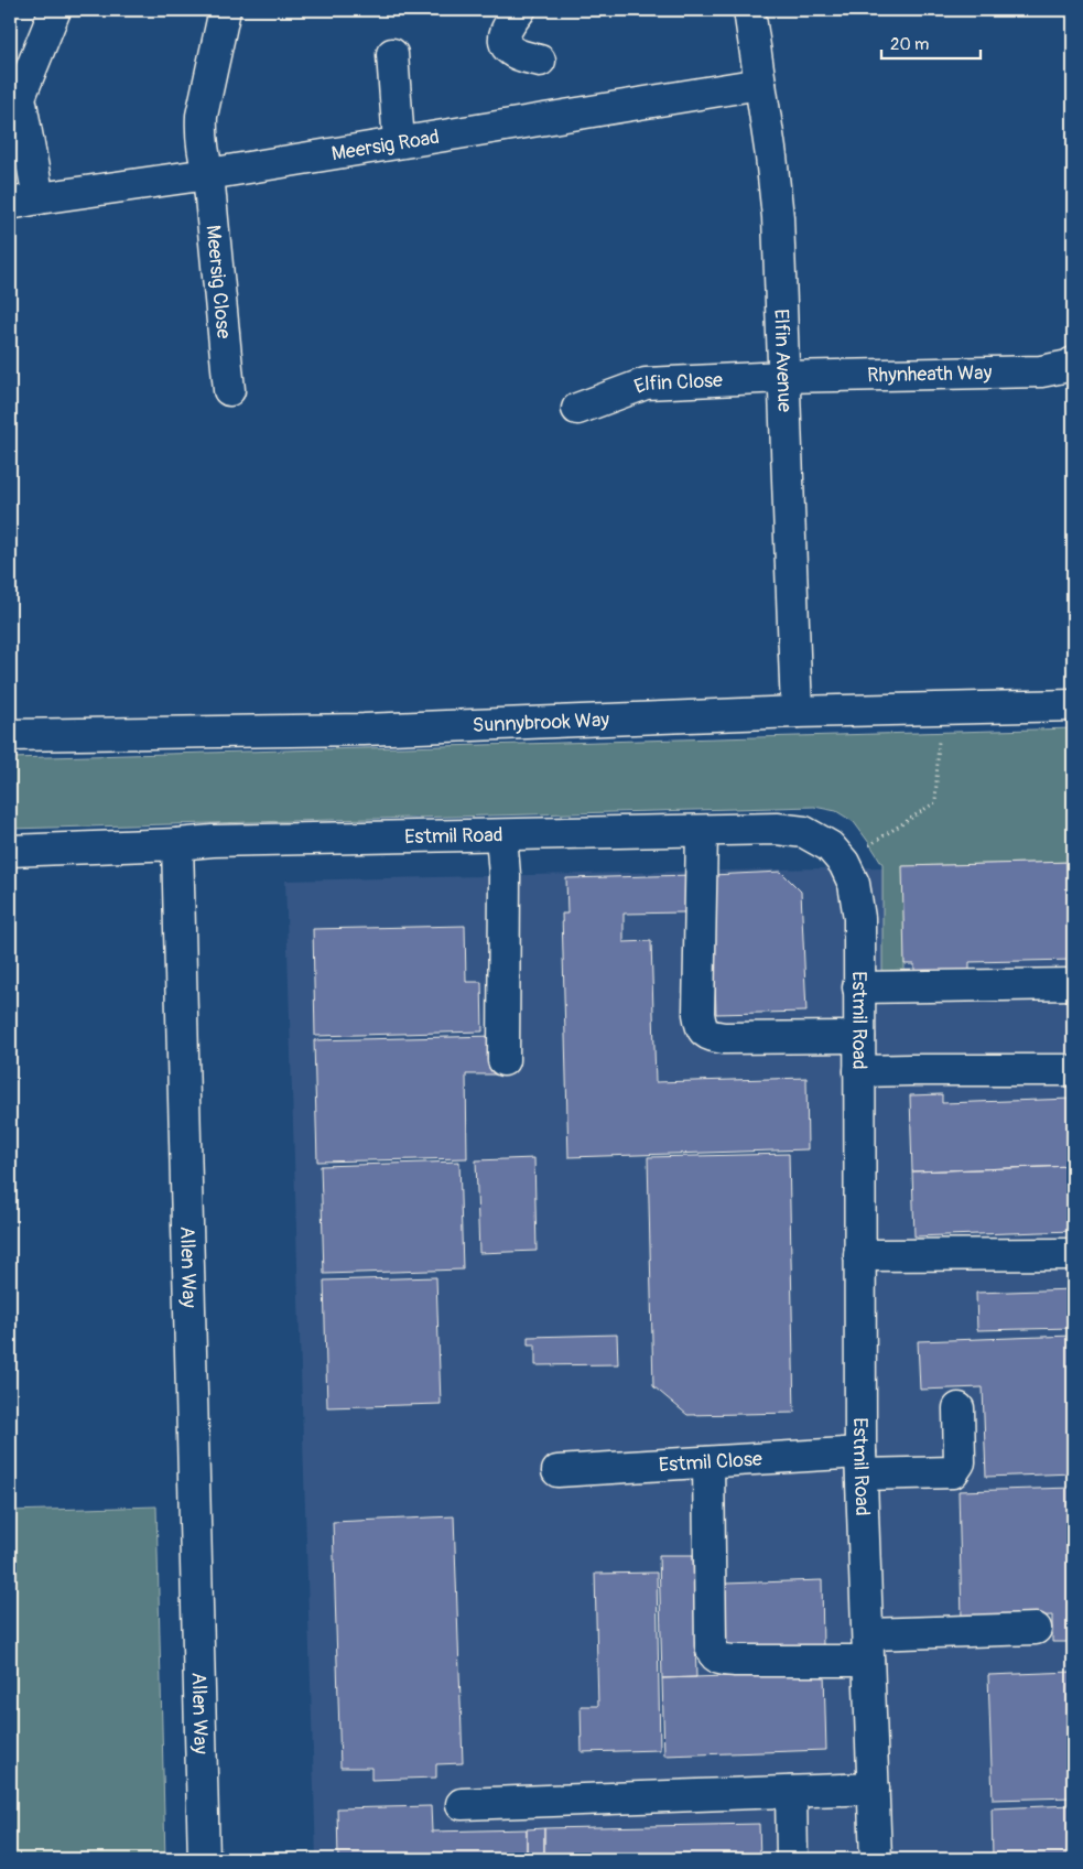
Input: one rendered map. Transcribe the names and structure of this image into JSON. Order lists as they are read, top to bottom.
{
  "streets": {
    "street": [
      "Meersig Road",
      "Meersig Close",
      "Elfin Avenue",
      "Rhynheath Way",
      "Elfin Close",
      "Sunnybrook Way",
      "Estmil Road",
      "Allen Way",
      "Estmil Close"
    ]
  },
  "crossings": [
    ["Meersig Road", "Meersig Close"],
    ["Meersig Road", "Elfin Avenue"],
    ["Elfin Avenue", "Rhynheath Way"],
    ["Elfin Avenue", "Elfin Close"],
    ["Elfin Avenue", "Sunnybrook Way"],
    ["Rhynheath Way", "Elfin Close"],
    ["Estmil Road", "Allen Way"],
    ["Estmil Road", "Estmil Close"]
  ],
  "scale_bar": "20 m"
}
